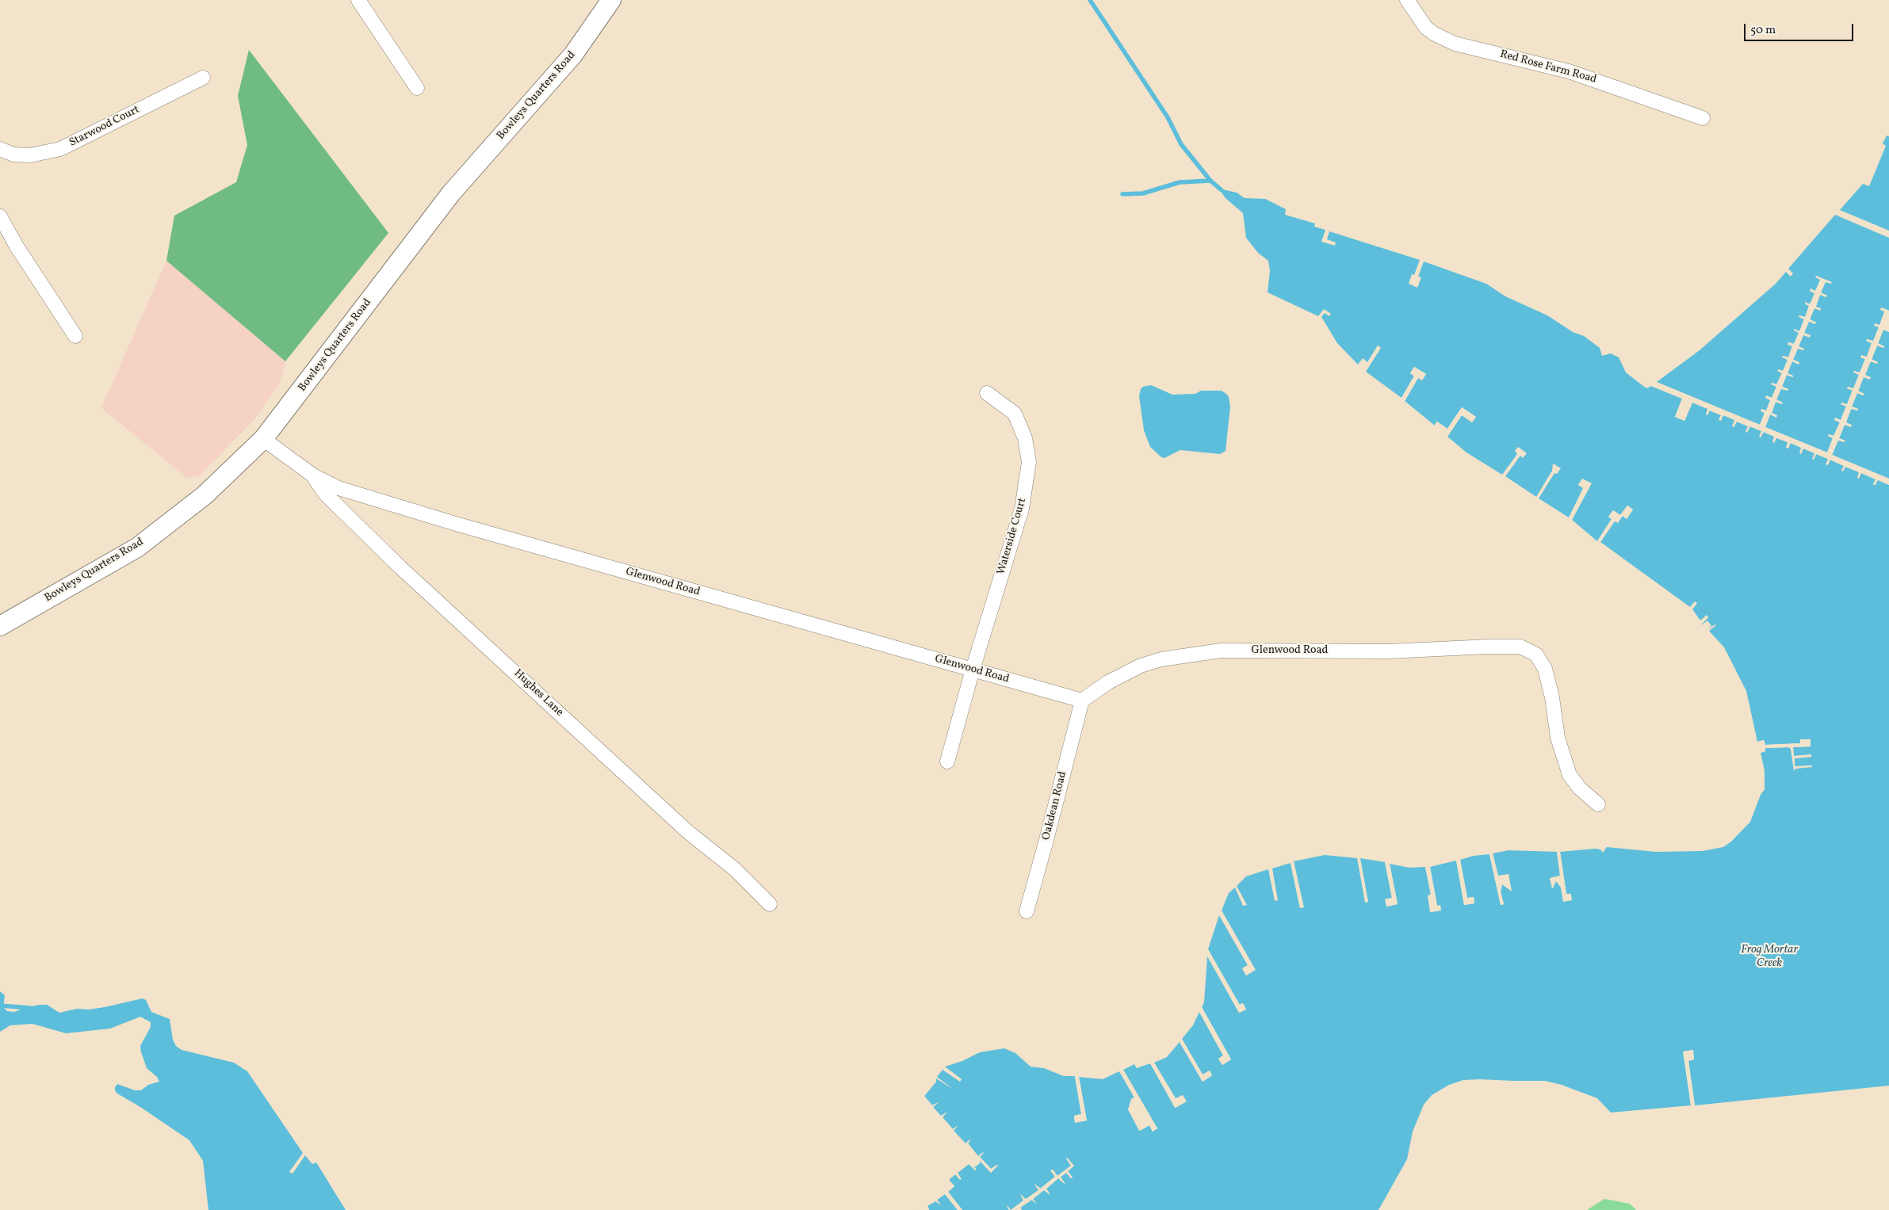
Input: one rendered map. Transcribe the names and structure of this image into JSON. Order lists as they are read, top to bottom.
{
  "streets": {
    "street": [
      "Red Rose Farm Road",
      "Bowleys Quarters Road",
      "Starwood Court",
      "Waterside Court",
      "Glenwood Road",
      "Hughes Lane",
      "Oakdean Road"
    ]
  },
  "crossings": [
    ["Bowleys Quarters Road", "Glenwood Road"],
    ["Waterside Court", "Glenwood Road"],
    ["Glenwood Road", "Hughes Lane"],
    ["Glenwood Road", "Oakdean Road"]
  ],
  "water": ["Frog Mortar Creek"],
  "scale_bar": "50 m"
}
